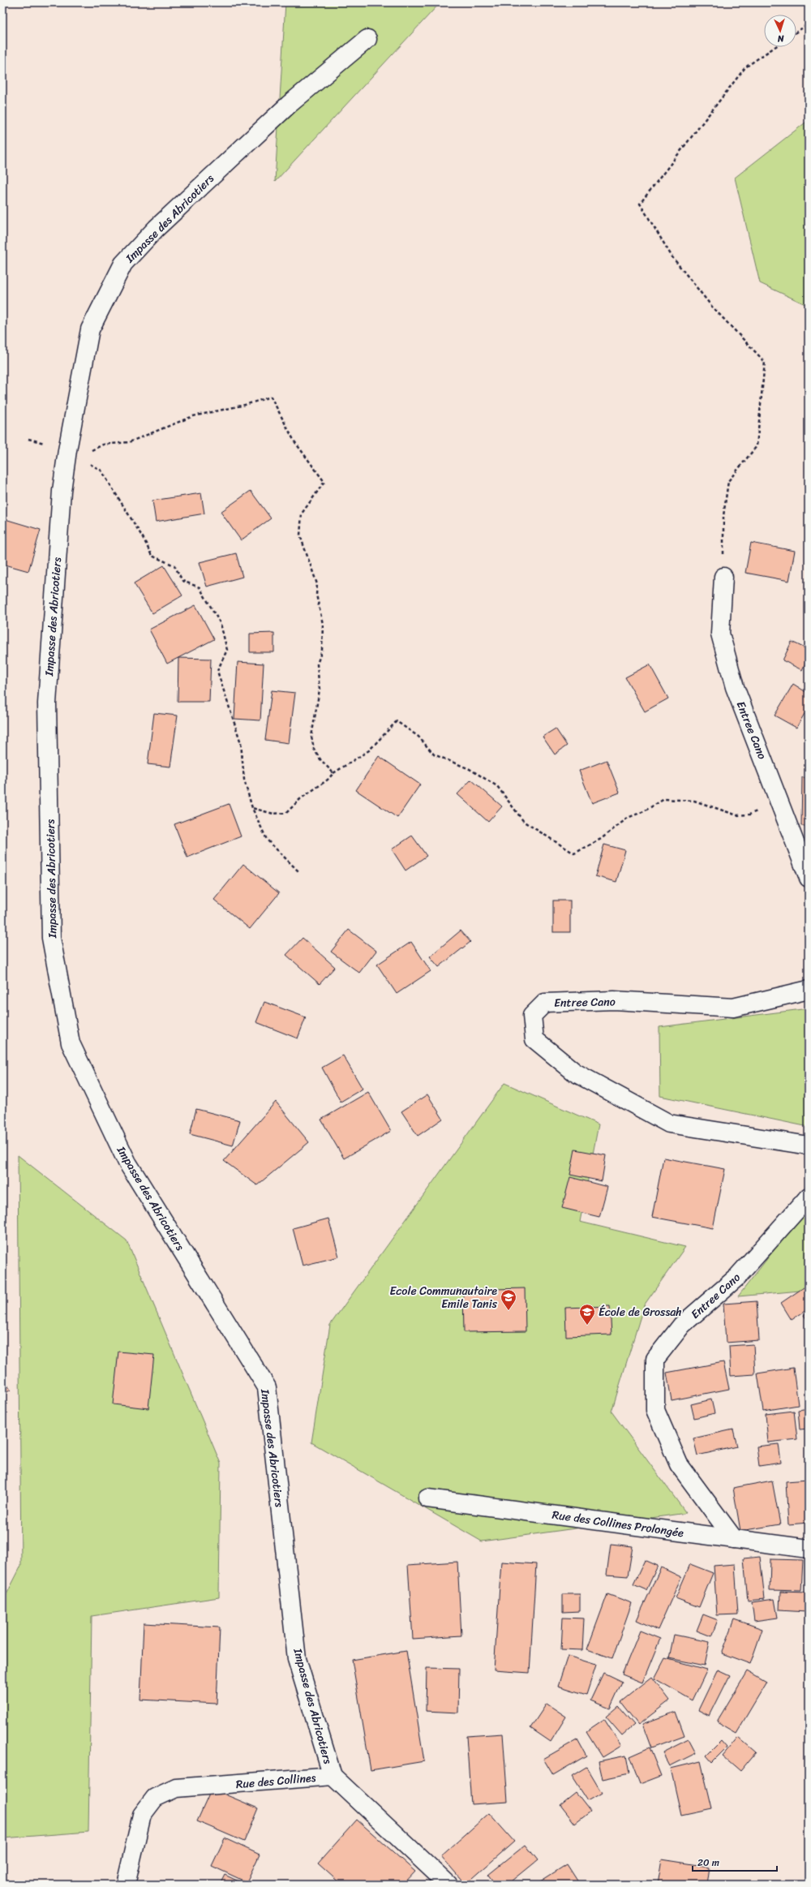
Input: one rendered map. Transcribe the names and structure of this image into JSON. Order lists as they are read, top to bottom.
{
  "streets": {
    "street": [
      "Impasse des Abricotiers",
      "Entree Cano",
      "Rue des Collines Prolongée",
      "Rue des Collines"
    ]
  },
  "crossings": [
    ["Impasse des Abricotiers", "Rue des Collines"],
    ["Entree Cano", "Rue des Collines Prolongée"]
  ],
  "places": {
    "school or university": ["Ecole Communautaire Emile Tanis", "École de Grossah"]
  },
  "scale_bar": "20 m",
  "north": "bottom"
}
